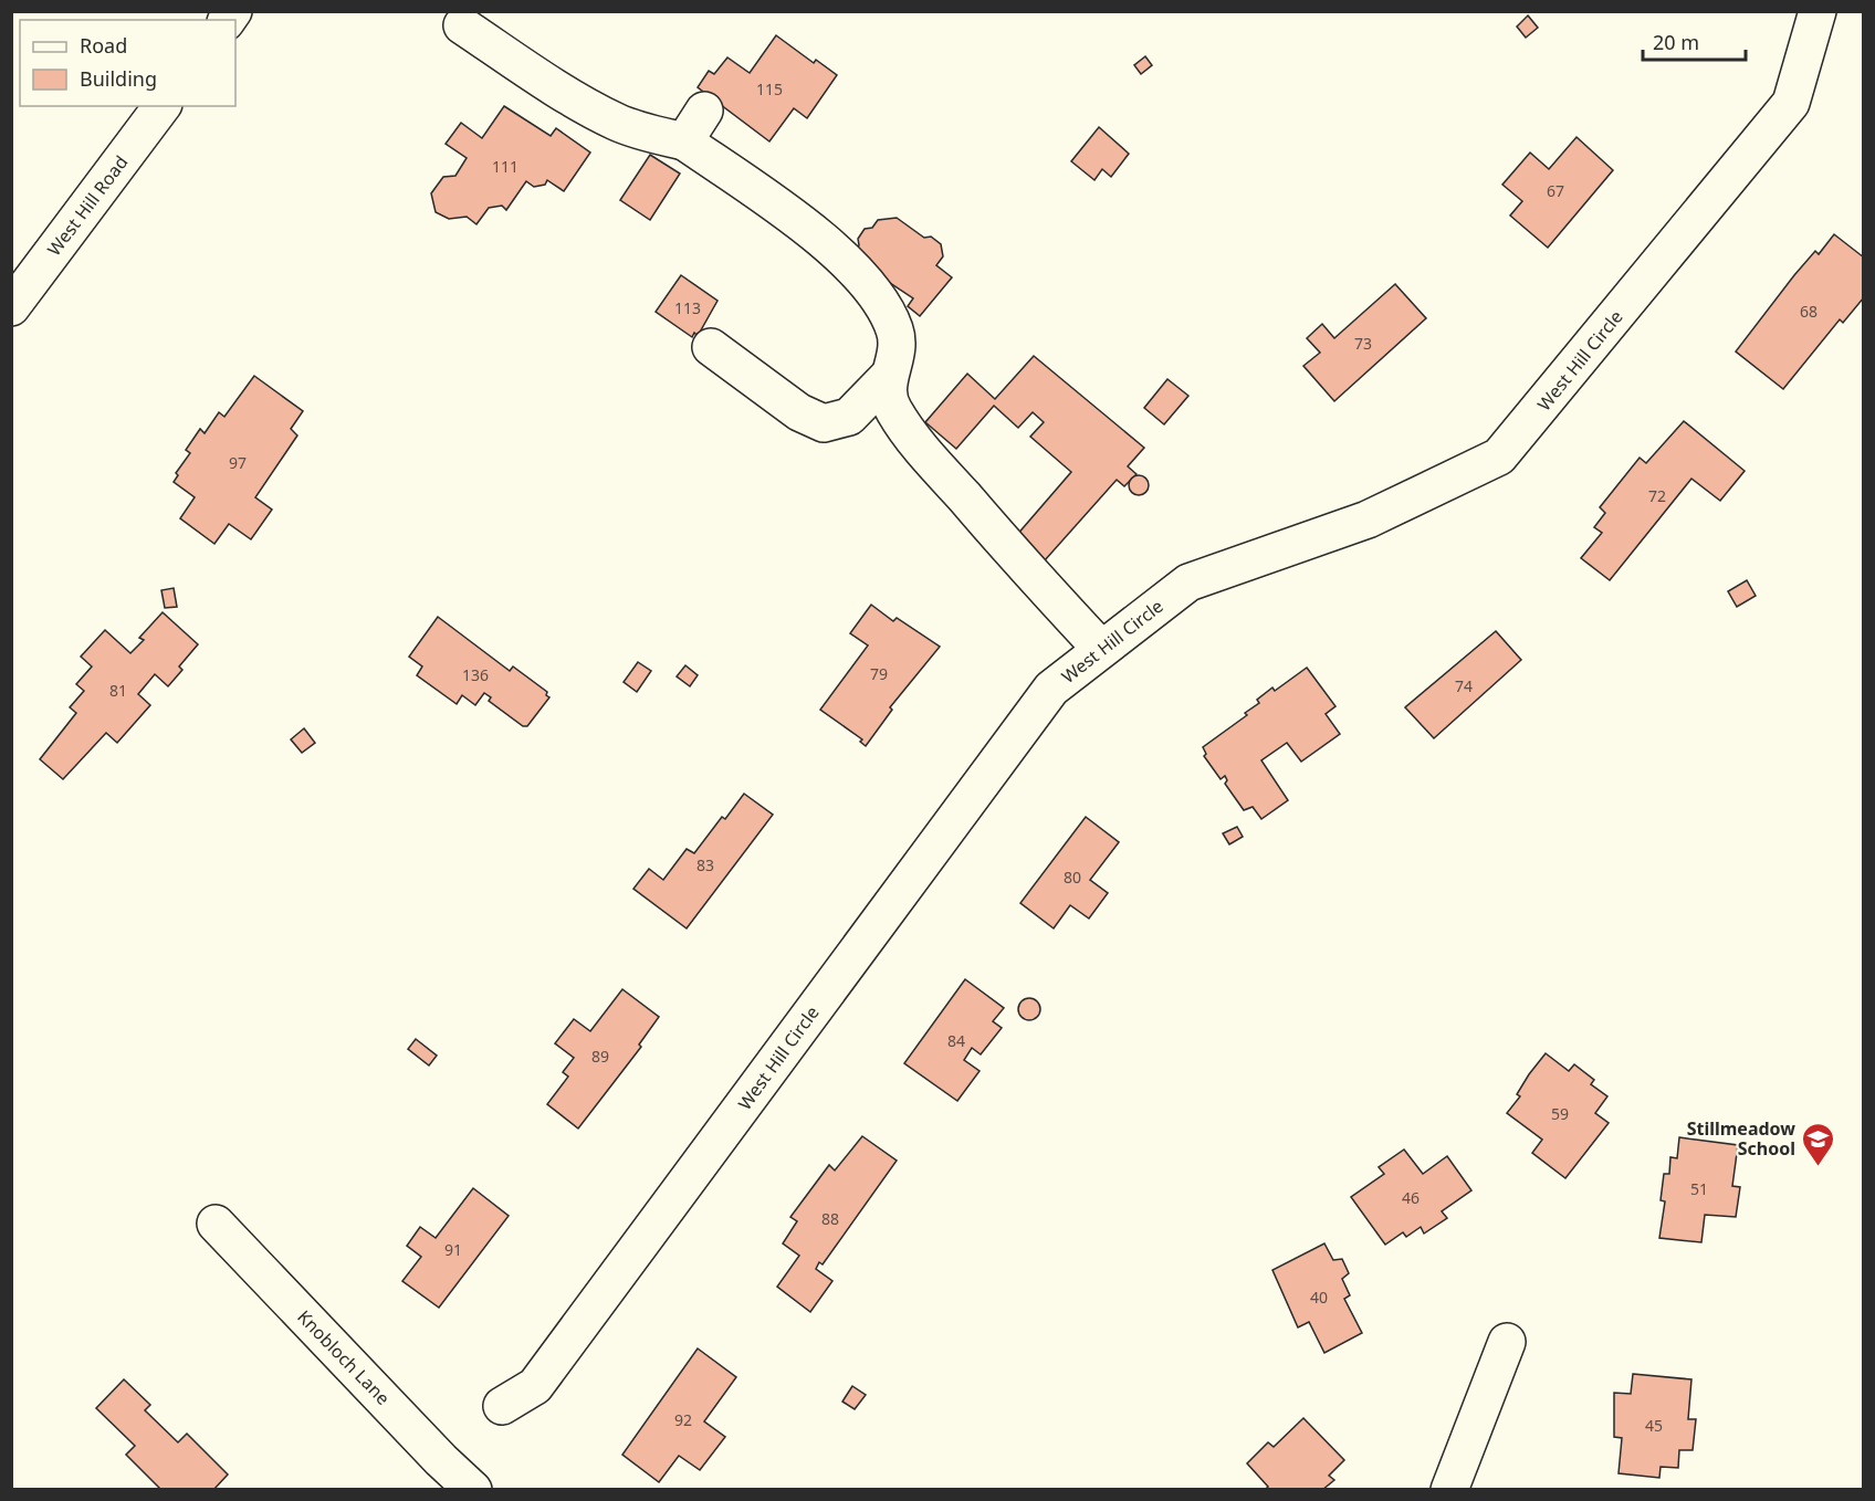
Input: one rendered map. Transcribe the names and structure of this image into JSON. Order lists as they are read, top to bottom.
{
  "streets": {
    "street": ["West Hill Road", "West Hill Circle", "Knobloch Lane"]
  },
  "places": {
    "school or university": ["Stillmeadow School"]
  },
  "house_numbers": [
    "115",
    "111",
    "67",
    "113",
    "68",
    "73",
    "97",
    "72",
    "79",
    "136",
    "74",
    "81",
    "83",
    "80",
    "84",
    "89",
    "59",
    "51",
    "46",
    "88",
    "91",
    "40",
    "92",
    "45"
  ],
  "legend": ["Road", "Building"],
  "scale_bar": "20 m"
}
